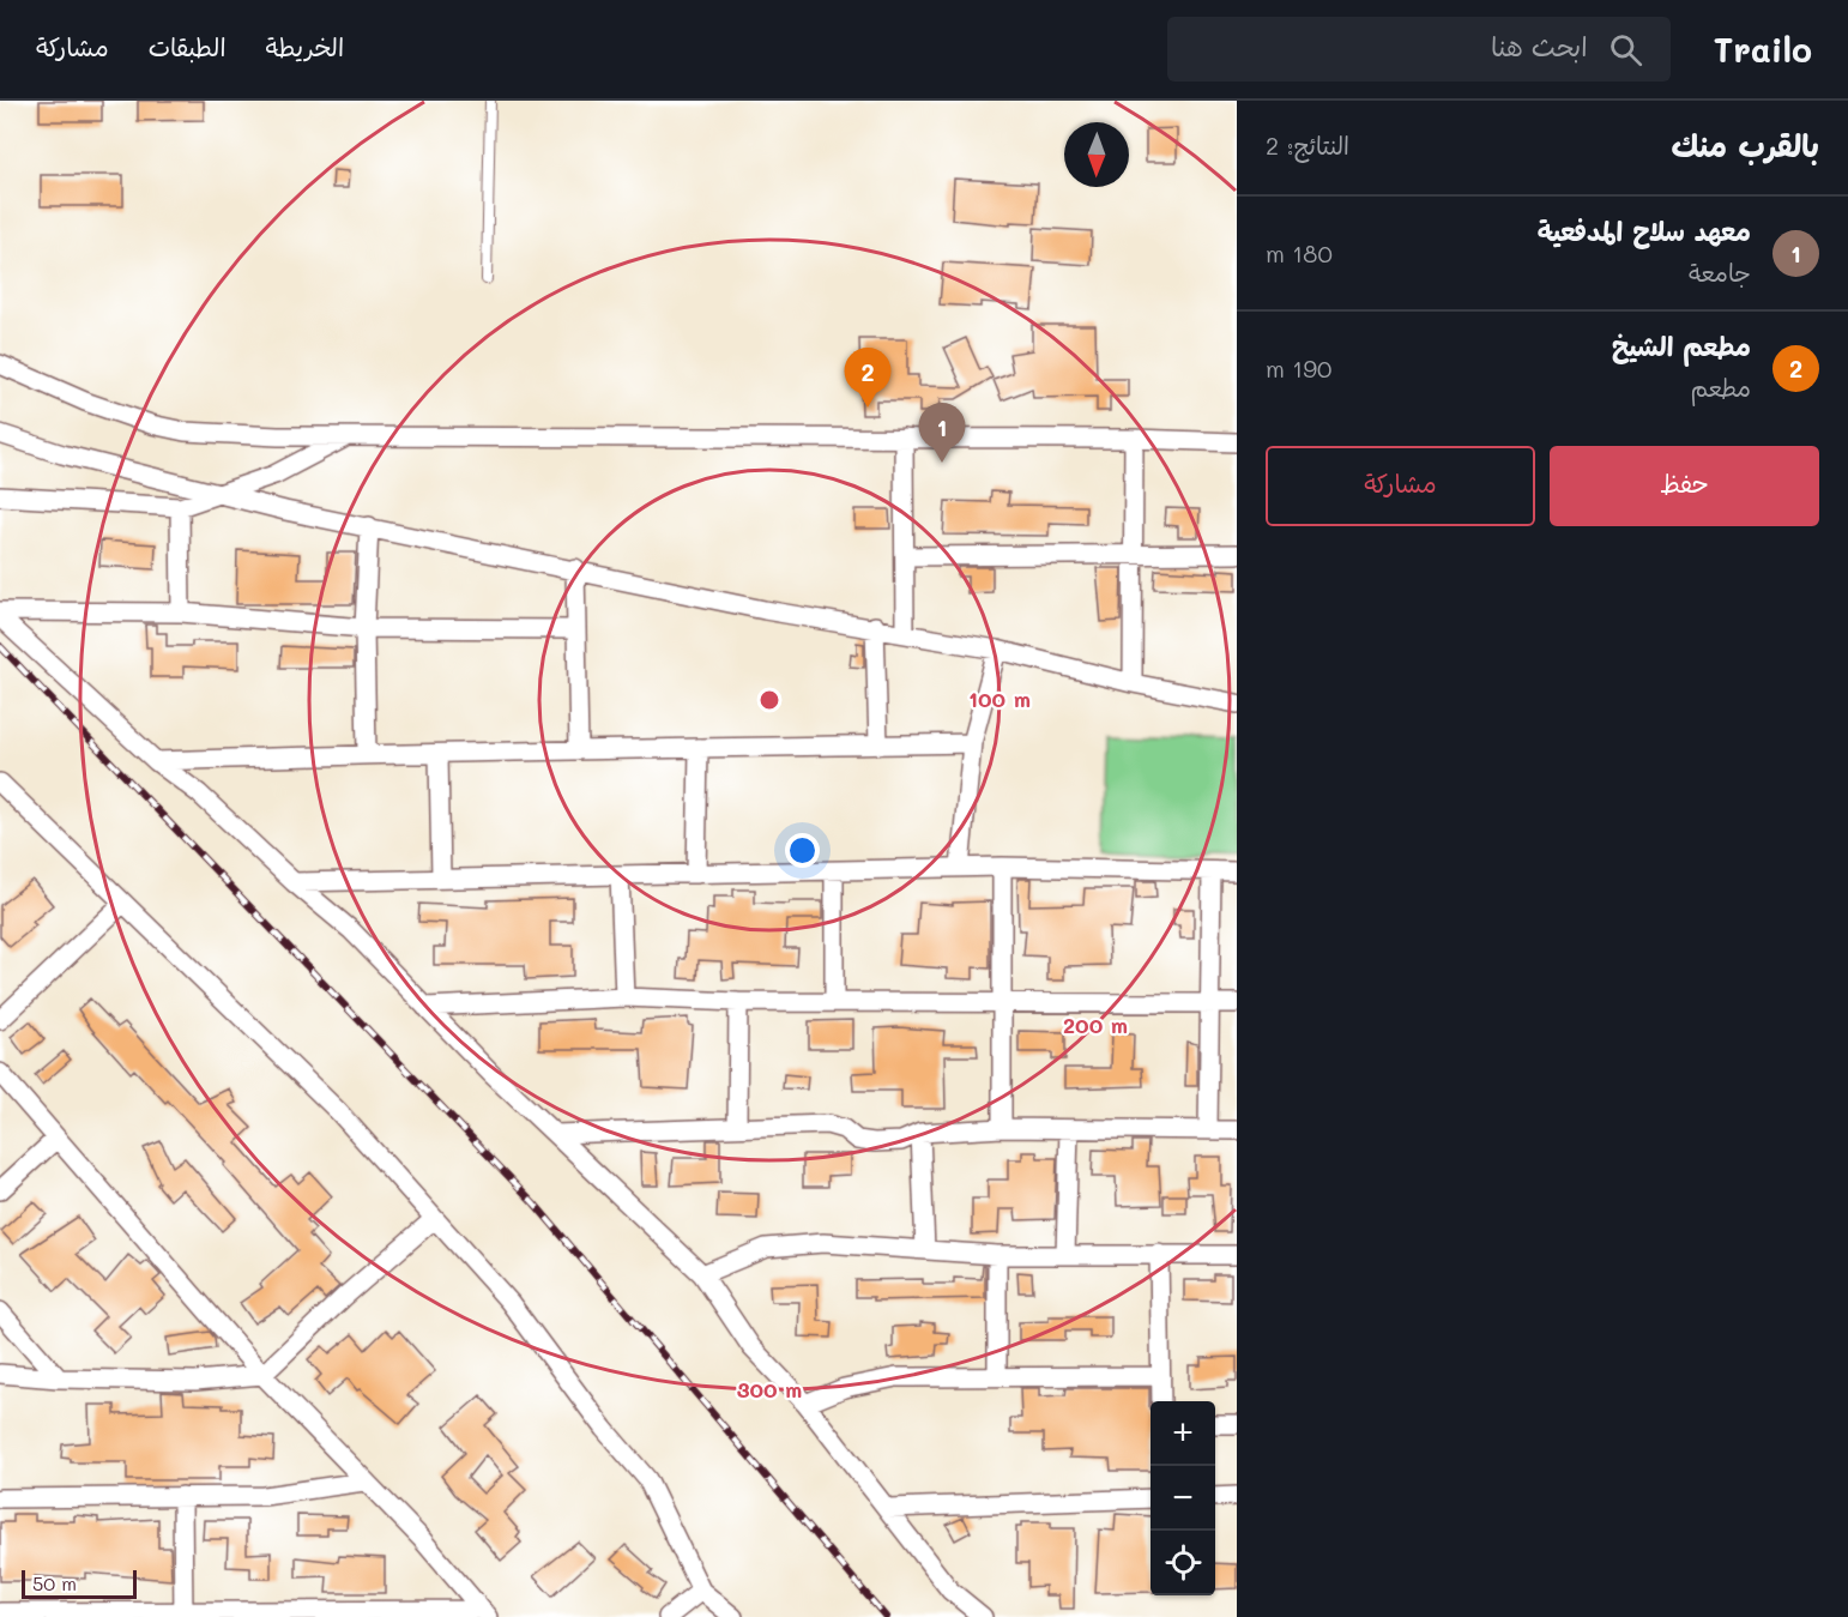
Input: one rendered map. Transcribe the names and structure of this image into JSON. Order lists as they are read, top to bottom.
{
  "scale_bar": "50 m",
  "north": "bottom",
  "page": {
    "header": "Trailo",
    "search": "ابحث هنا",
    "nav": ["الخريطة", "الطبقات", "مشاركة"],
    "heading": ["بالقرب منك", "النتائج: 2"],
    "list": [
      {
        "mark": "1",
        "name": "معهد سلاح المدفعية",
        "note": "جامعة",
        "value": "180 m"
      },
      {
        "mark": "2",
        "name": "مطعم الشيخ",
        "note": "مطعم",
        "value": "190 m"
      }
    ],
    "pins": ["2", "1"],
    "buttons": ["حفظ", "مشاركة"],
    "map_buttons": ["+", "−"],
    "scale": "50 m"
  },
  "rings": ["100 m", "200 m", "300 m"]
}
